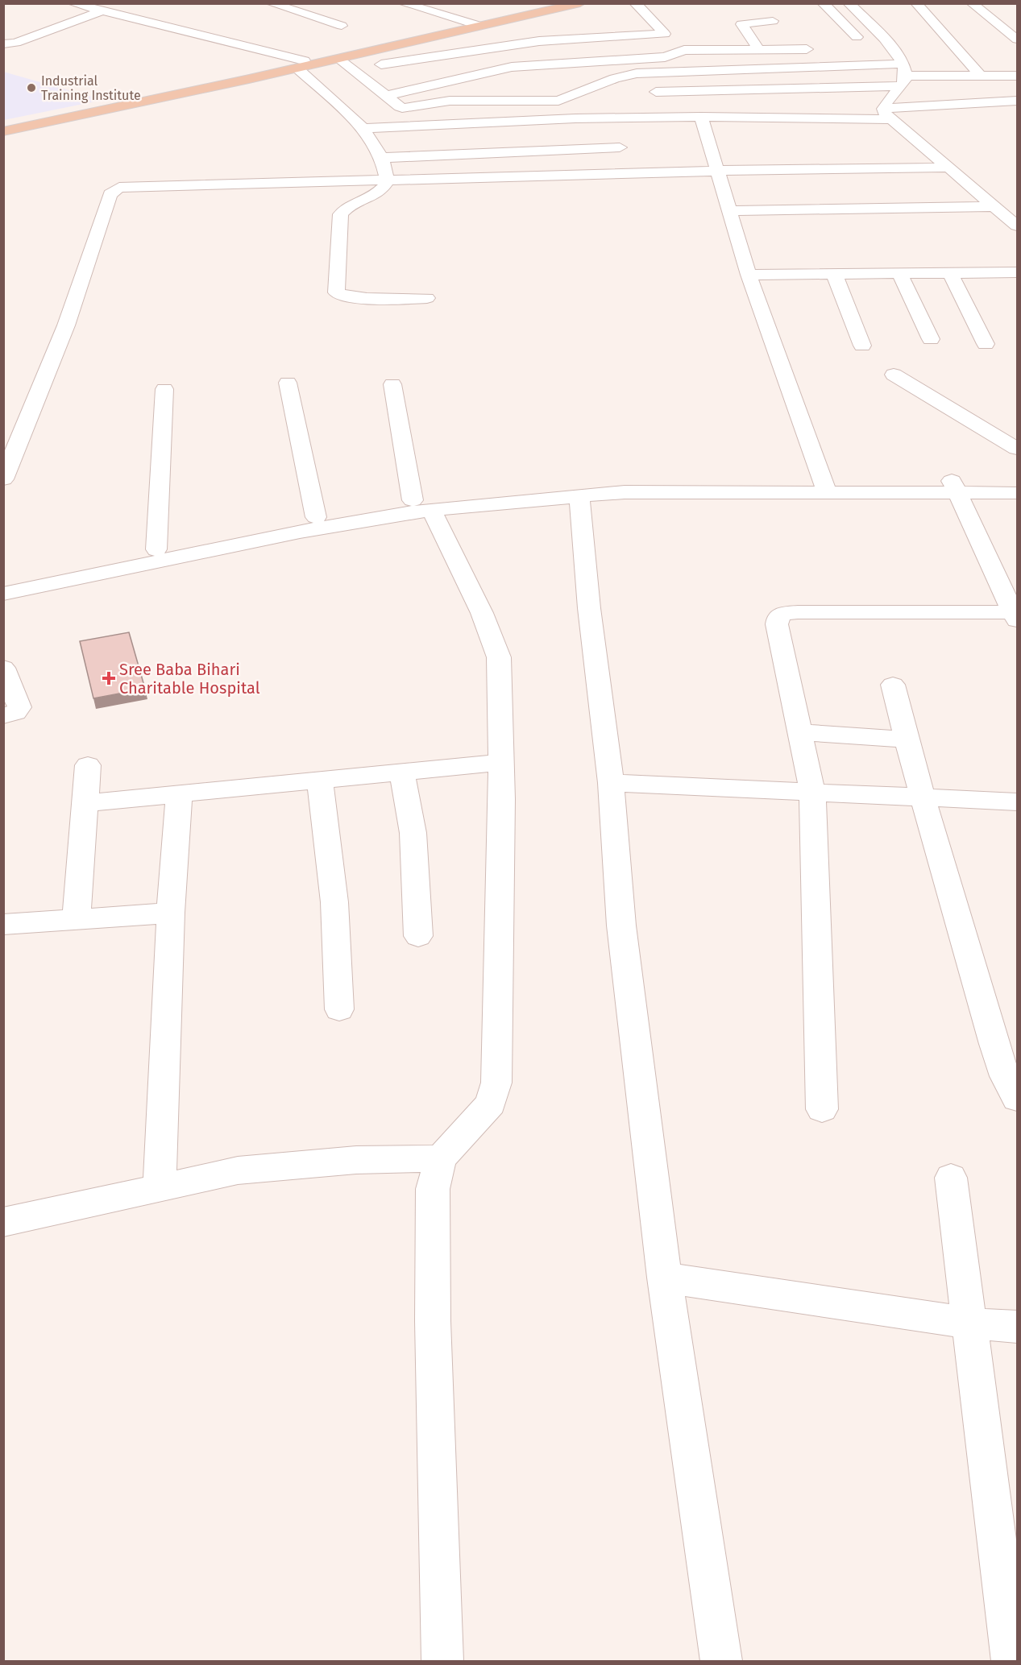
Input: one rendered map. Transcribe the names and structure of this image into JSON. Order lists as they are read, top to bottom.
{
  "places": {
    "other": ["Industrial Training Institute"],
    "health": ["Sree Baba Bihari Charitable Hospital"]
  }
}
